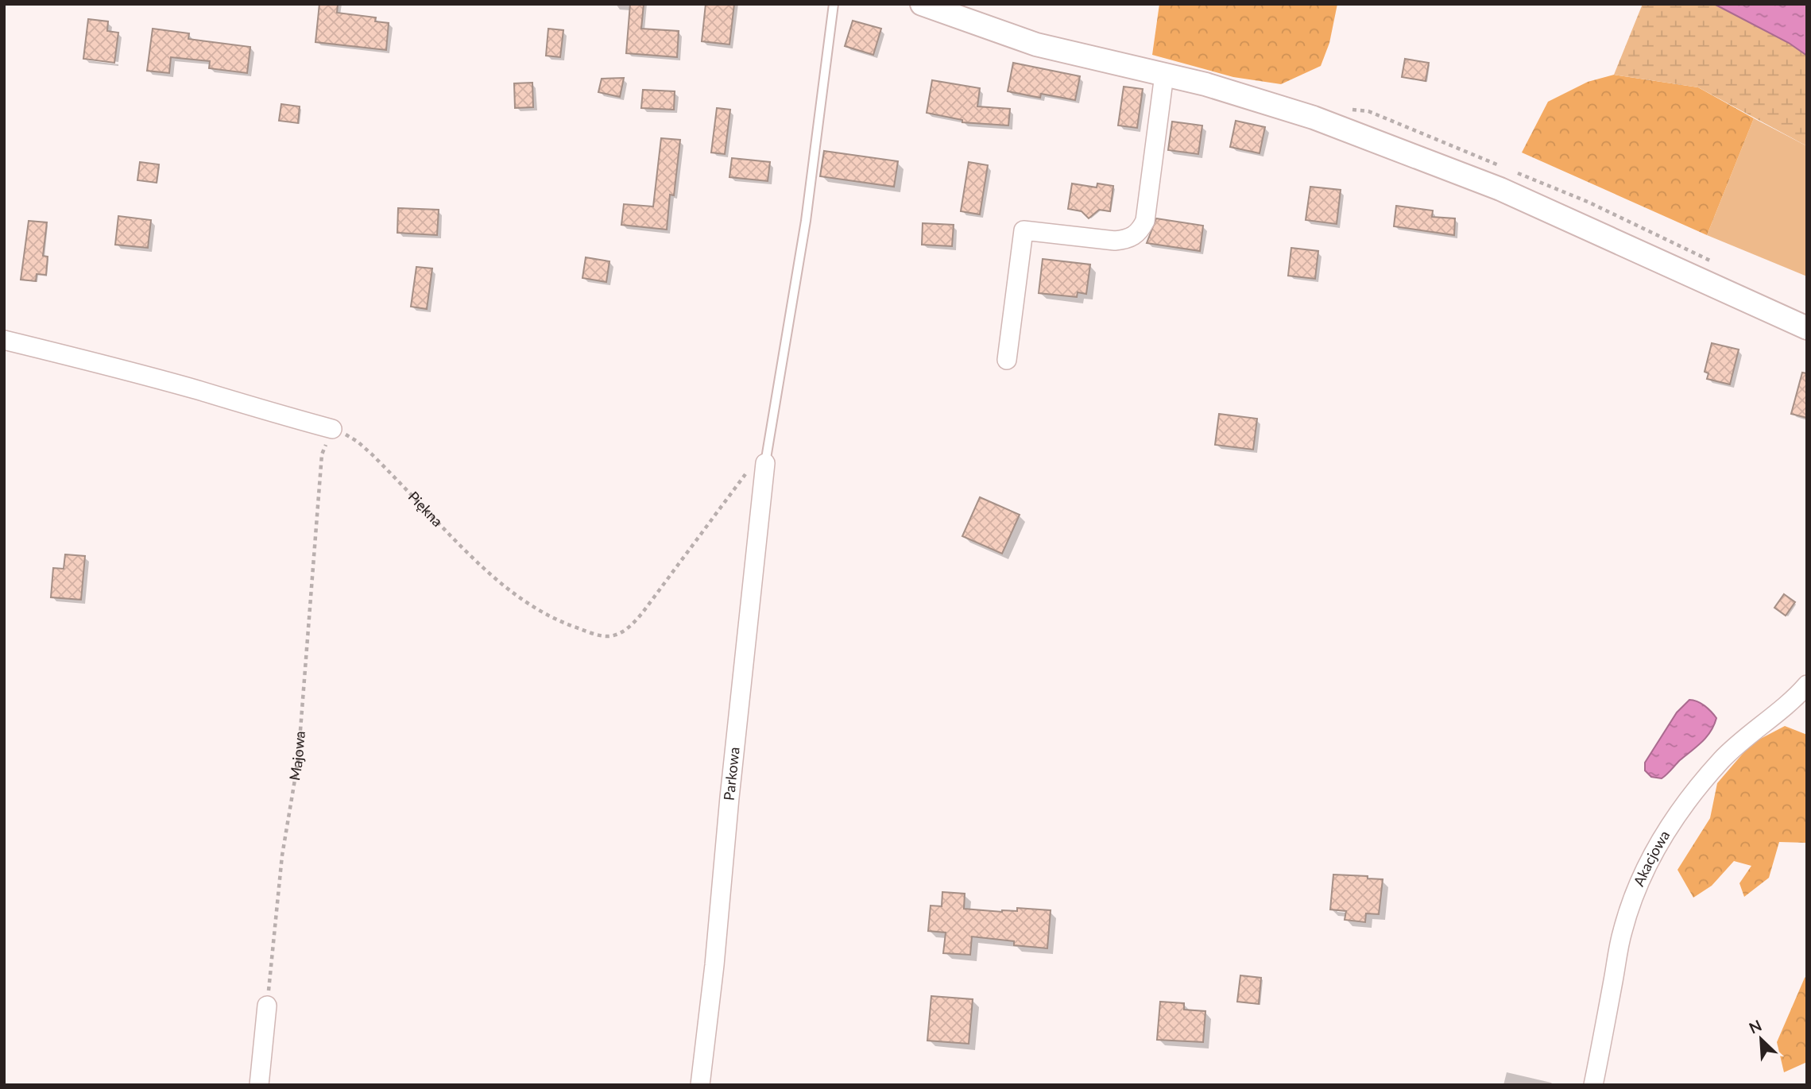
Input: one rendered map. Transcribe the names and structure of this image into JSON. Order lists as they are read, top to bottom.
{
  "streets": {
    "street": ["Parkowa", "Akacjowa"],
    "path": ["Piękna", "Majowa"]
  },
  "crossings": [
    ["Piękna", "Majowa"],
    ["Piękna", "Parkowa"]
  ],
  "north": "top left"
}
